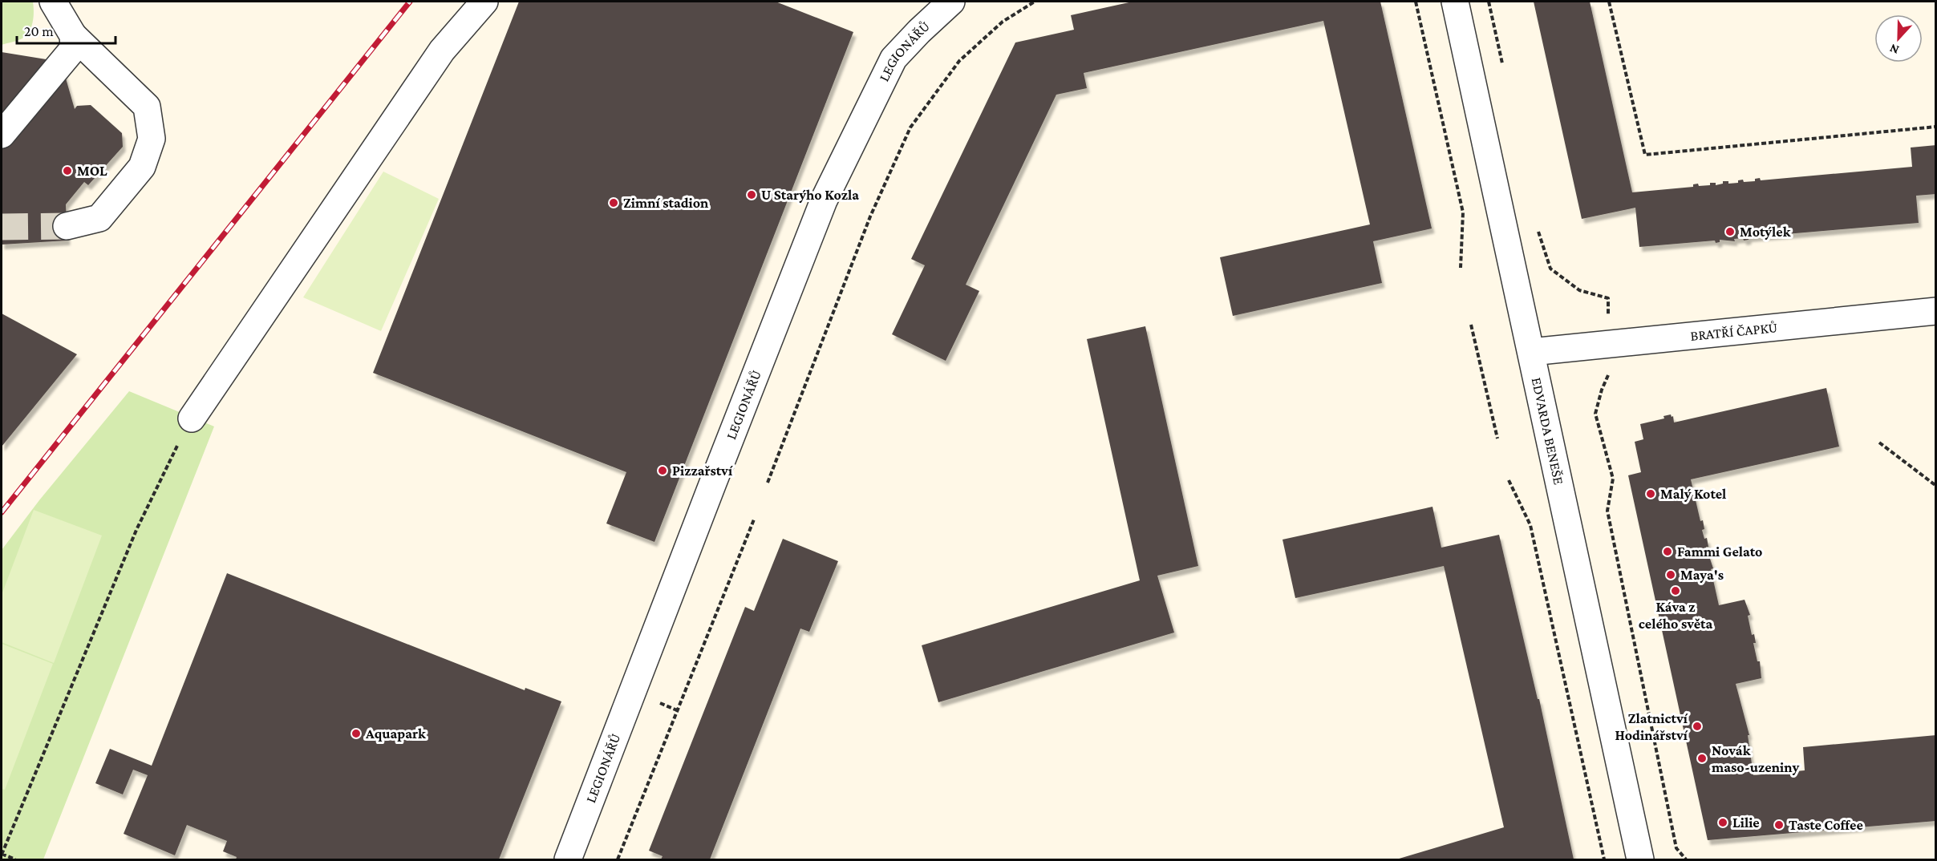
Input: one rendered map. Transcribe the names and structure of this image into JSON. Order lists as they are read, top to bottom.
{
  "streets": {
    "street": ["LEGIONÁŘŮ", "BRATŘÍ ČAPKŮ", "EDVARDA BENEŠE"]
  },
  "crossings": [
    ["BRATŘÍ ČAPKŮ", "EDVARDA BENEŠE"]
  ],
  "places": [
    "MOL",
    "U Starýho Kozla",
    "Zimní stadion",
    "Motýlek",
    "Pizzařství",
    "Malý Kotel",
    "Fammi Gelato",
    "Maya's",
    "Káva z celého světa",
    "Zlatnictví Hodinářství",
    "Aquapark",
    "Novák maso-uzeniny",
    "Lilie",
    "Taste Coffee"
  ],
  "scale_bar": "20 m",
  "north": "bottom"
}
